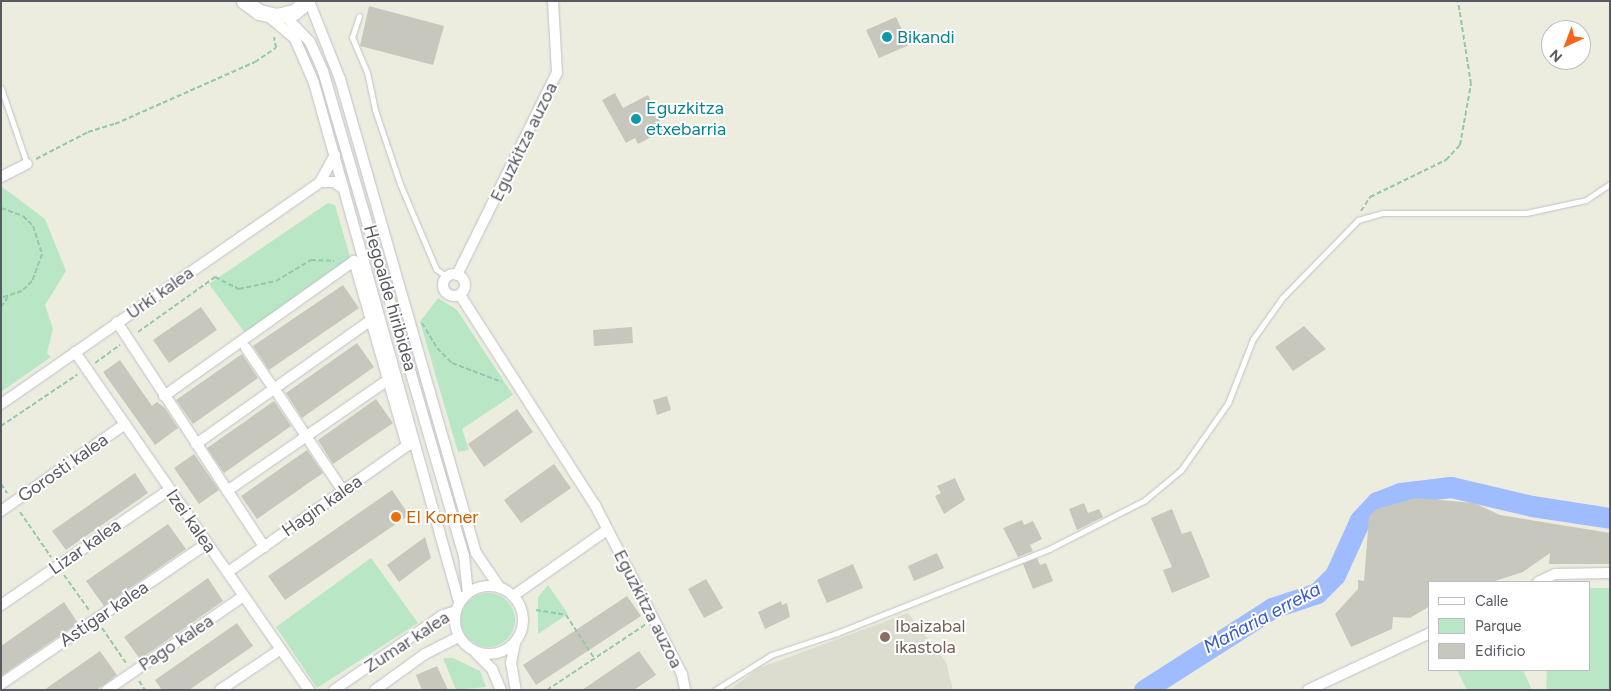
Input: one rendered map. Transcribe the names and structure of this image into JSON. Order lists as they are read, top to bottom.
{
  "streets": {
    "street": [
      "Eguzkitza auzoa",
      "Urki kalea",
      "Hegoalde hiribidea",
      "Gorosti kalea",
      "Hagin kalea",
      "Izei kalea",
      "Lizar kalea",
      "Astigar kalea",
      "Zumar kalea",
      "Pago kalea"
    ]
  },
  "crossings": [
    ["Eguzkitza auzoa", "Hegoalde hiribidea"],
    ["Eguzkitza auzoa", "Zumar kalea"],
    ["Urki kalea", "Izei kalea"],
    ["Hegoalde hiribidea", "Hagin kalea"],
    ["Hegoalde hiribidea", "Zumar kalea"],
    ["Gorosti kalea", "Izei kalea"],
    ["Hagin kalea", "Izei kalea"],
    ["Izei kalea", "Lizar kalea"],
    ["Izei kalea", "Astigar kalea"],
    ["Izei kalea", "Pago kalea"]
  ],
  "water": ["Mañaria erreka"],
  "places": [
    "Bikandi",
    "Eguzkitza etxebarria",
    "El Korner",
    "Ibaizabal ikastola"
  ],
  "legend": ["Calle", "Parque", "Edificio"],
  "north": "bottom left"
}
